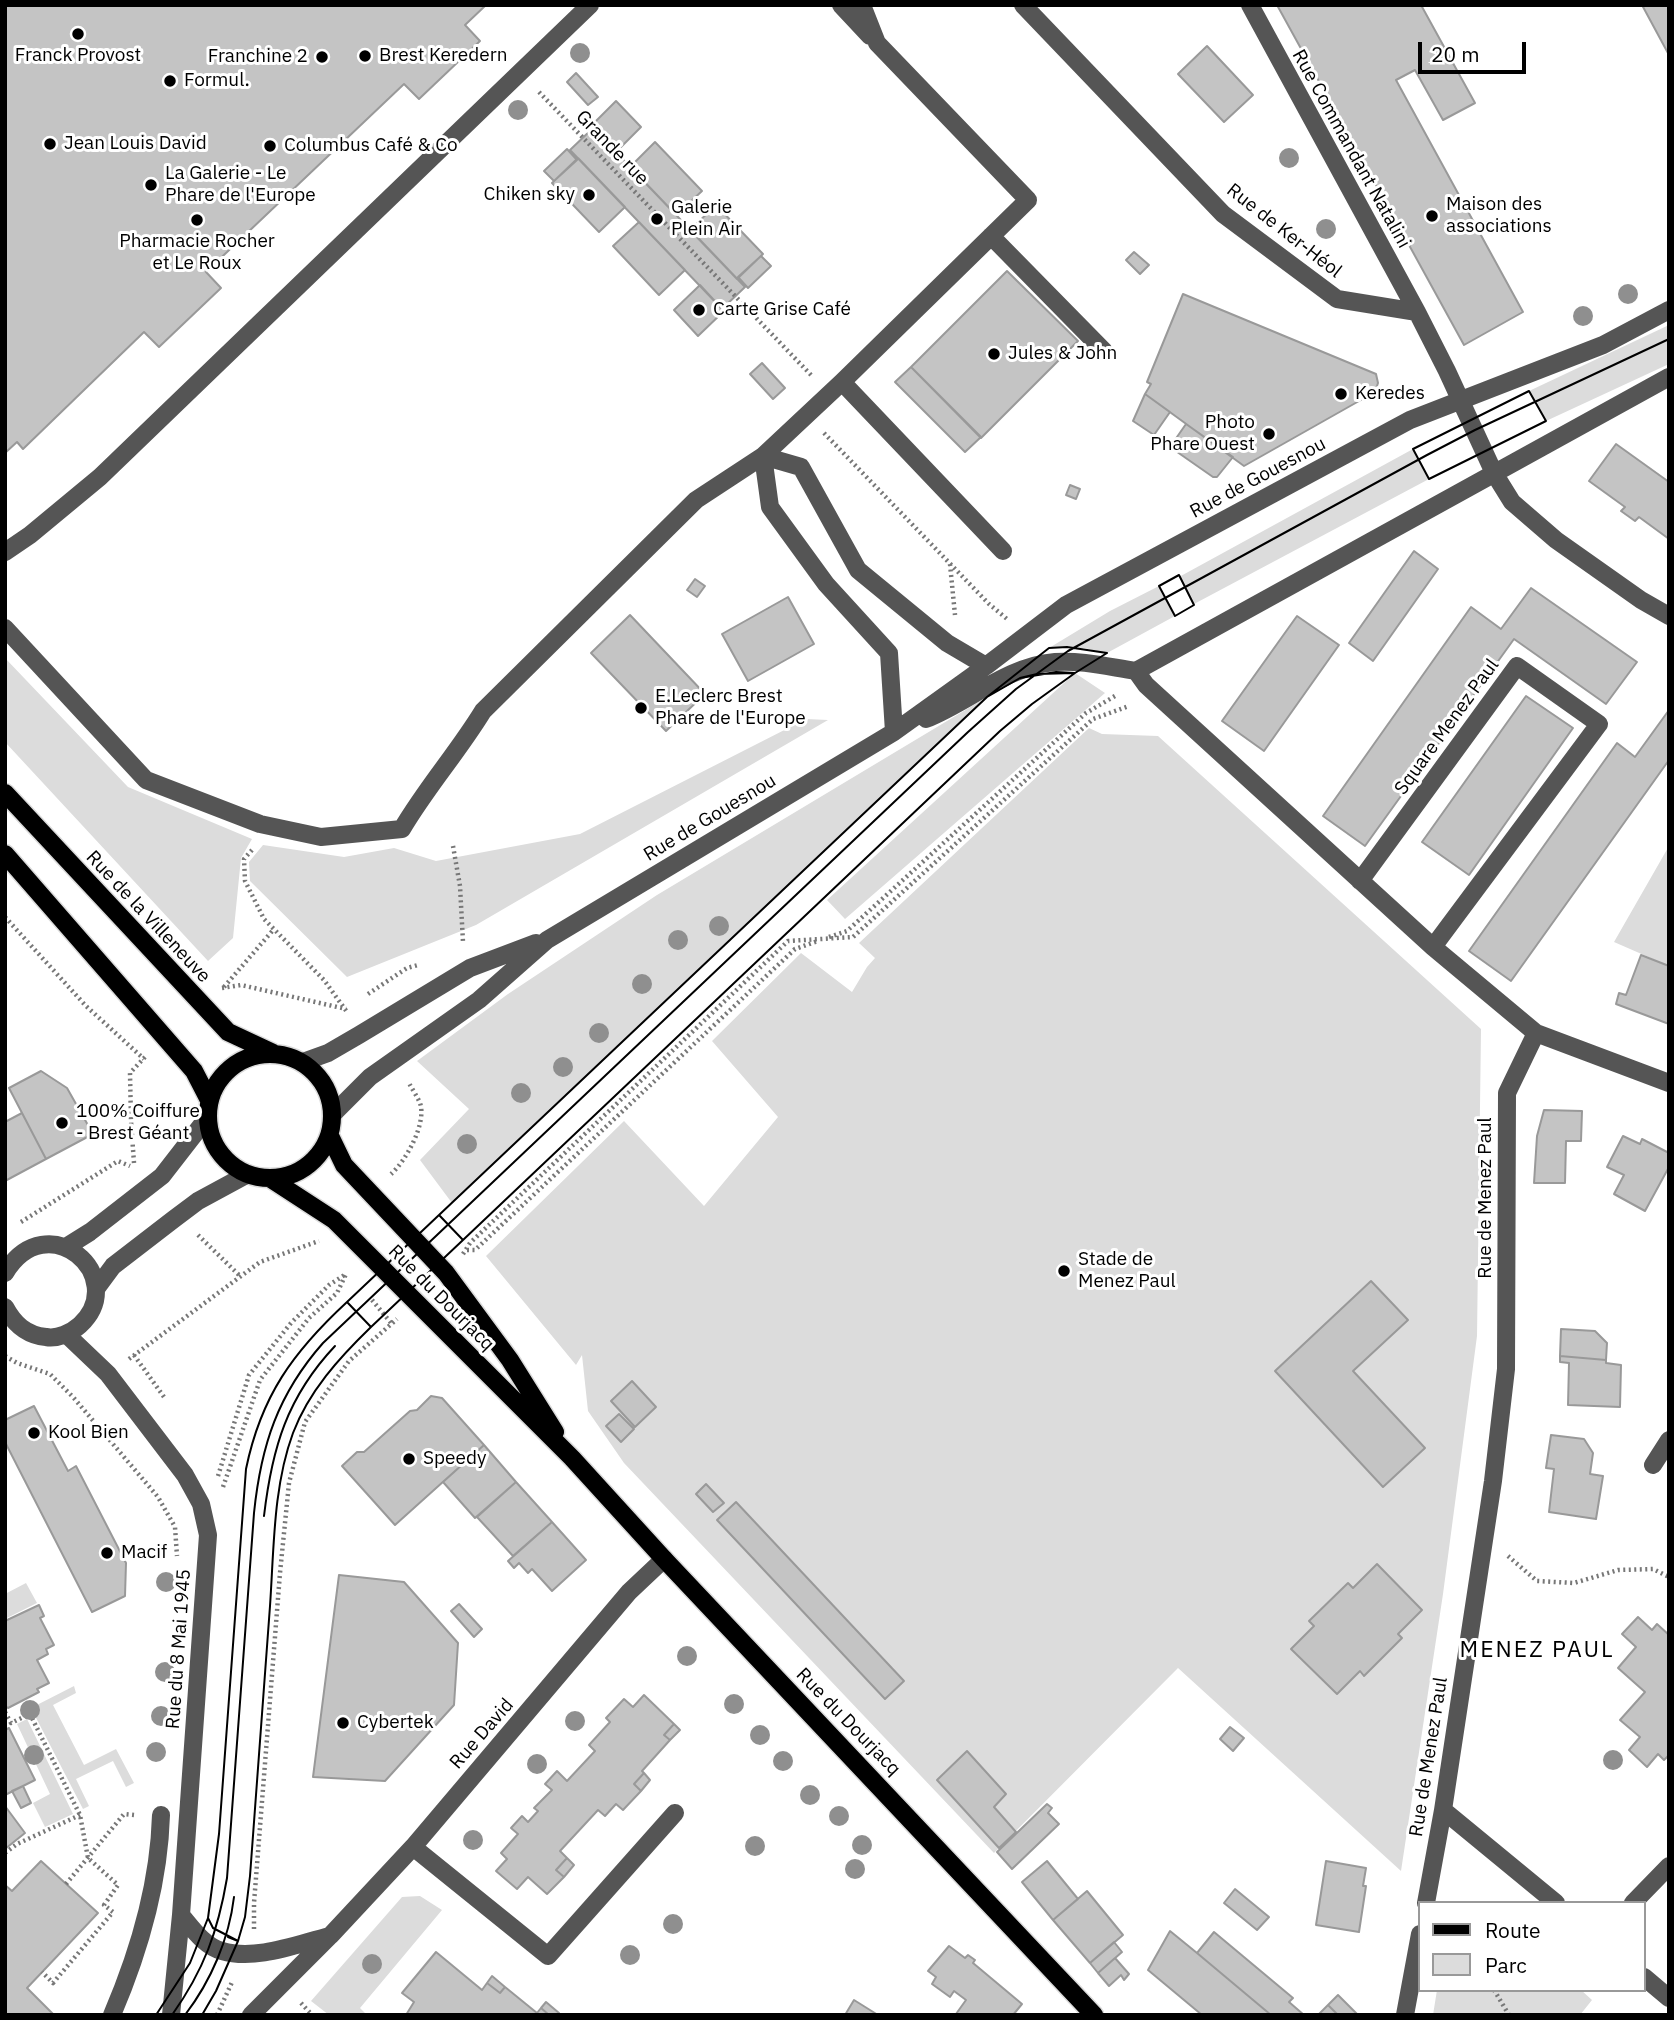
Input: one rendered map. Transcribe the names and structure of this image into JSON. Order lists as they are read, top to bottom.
{
  "streets": {
    "main road": ["Rue de la Villeneuve", "Rue du Dourjacq"],
    "street": [
      "Rue Commandant Natalini",
      "Rue de Ker-Héol",
      "Rue de Gouesnou",
      "Square Menez Paul",
      "Rue de Menez Paul",
      "Rue du 8 Mai 1945",
      "Rue David"
    ],
    "path": ["Grande rue"]
  },
  "crossings": [
    ["Rue Commandant Natalini", "Rue de Ker-Héol"],
    ["Rue de Gouesnou", "Rue de la Villeneuve"],
    ["Rue de Gouesnou", "Rue du Dourjacq"],
    ["Rue de la Villeneuve", "Rue du Dourjacq"],
    ["Rue du Dourjacq", "Rue David"]
  ],
  "districts": ["MENEZ PAUL"],
  "places": [
    "Franck Provost",
    "Brest Keredern",
    "Franchine 2",
    "Formul.",
    "Jean Louis David",
    "Columbus Café & Co",
    "La Galerie - Le Phare de l'Europe",
    "Chiken sky",
    "Maison des associations",
    "Galerie Plein Air",
    "Pharmacie Rocher et Le Roux",
    "Carte Grise Café",
    "Jules & John",
    "Keredes",
    "Photo Phare Ouest",
    "E.Leclerc Brest Phare de l'Europe",
    "100% Coiffure - Brest Géant",
    "Stade de Menez Paul",
    "Kool Bien",
    "Speedy",
    "Macif",
    "Cybertek"
  ],
  "legend": ["Route", "Parc"],
  "scale_bar": "20 m"
}
